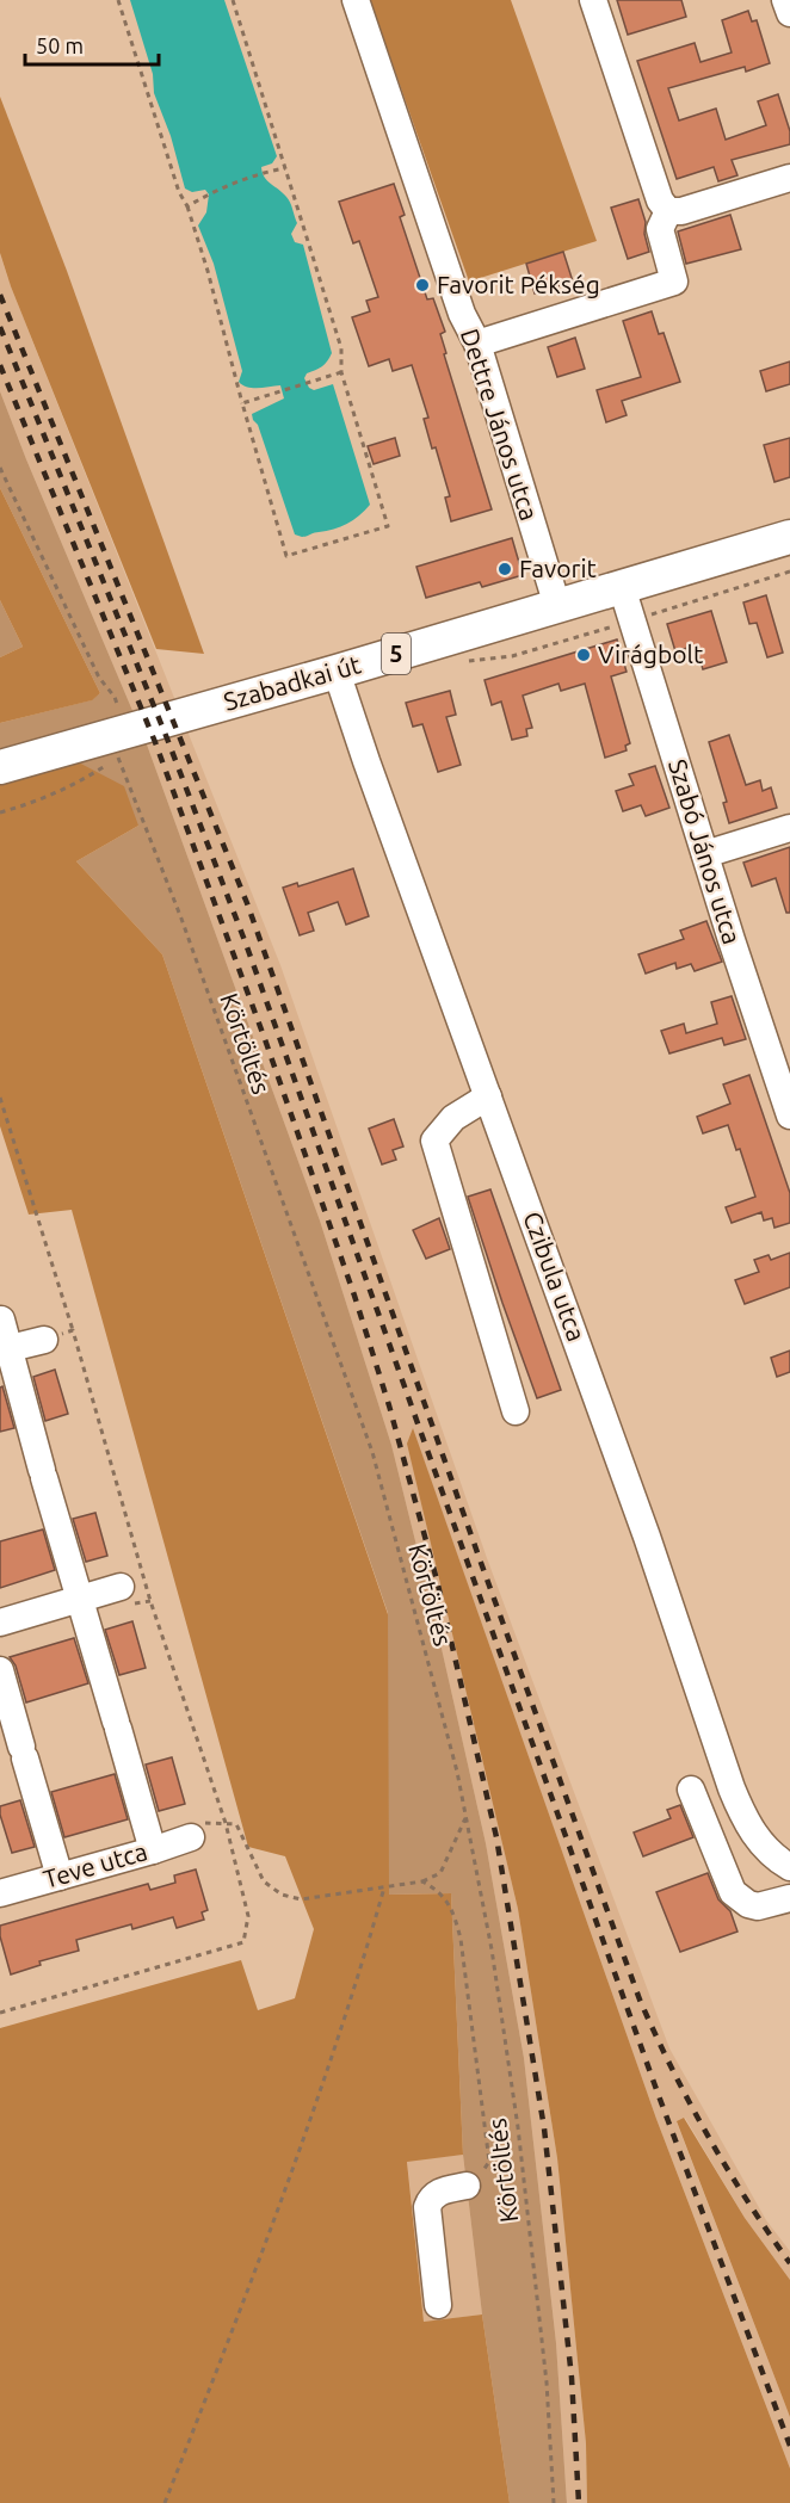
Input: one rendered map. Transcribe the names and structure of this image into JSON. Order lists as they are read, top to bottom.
{
  "streets": {
    "main road": ["5", "Szabadkai út"],
    "street": [
      "Dettre János utca",
      "Szabó János utca",
      "Czibula utca",
      "Teve utca"
    ],
    "path": ["Körtöltés"]
  },
  "crossings": [
    ["Dettre János utca", "Szabadkai út"],
    ["Szabadkai út", "Szabó János utca"],
    ["Szabadkai út", "Körtöltés"],
    ["Szabadkai út", "Czibula utca"]
  ],
  "places": ["Favorit Pékség", "Favorit", "Virágbolt"],
  "scale_bar": "50 m"
}
